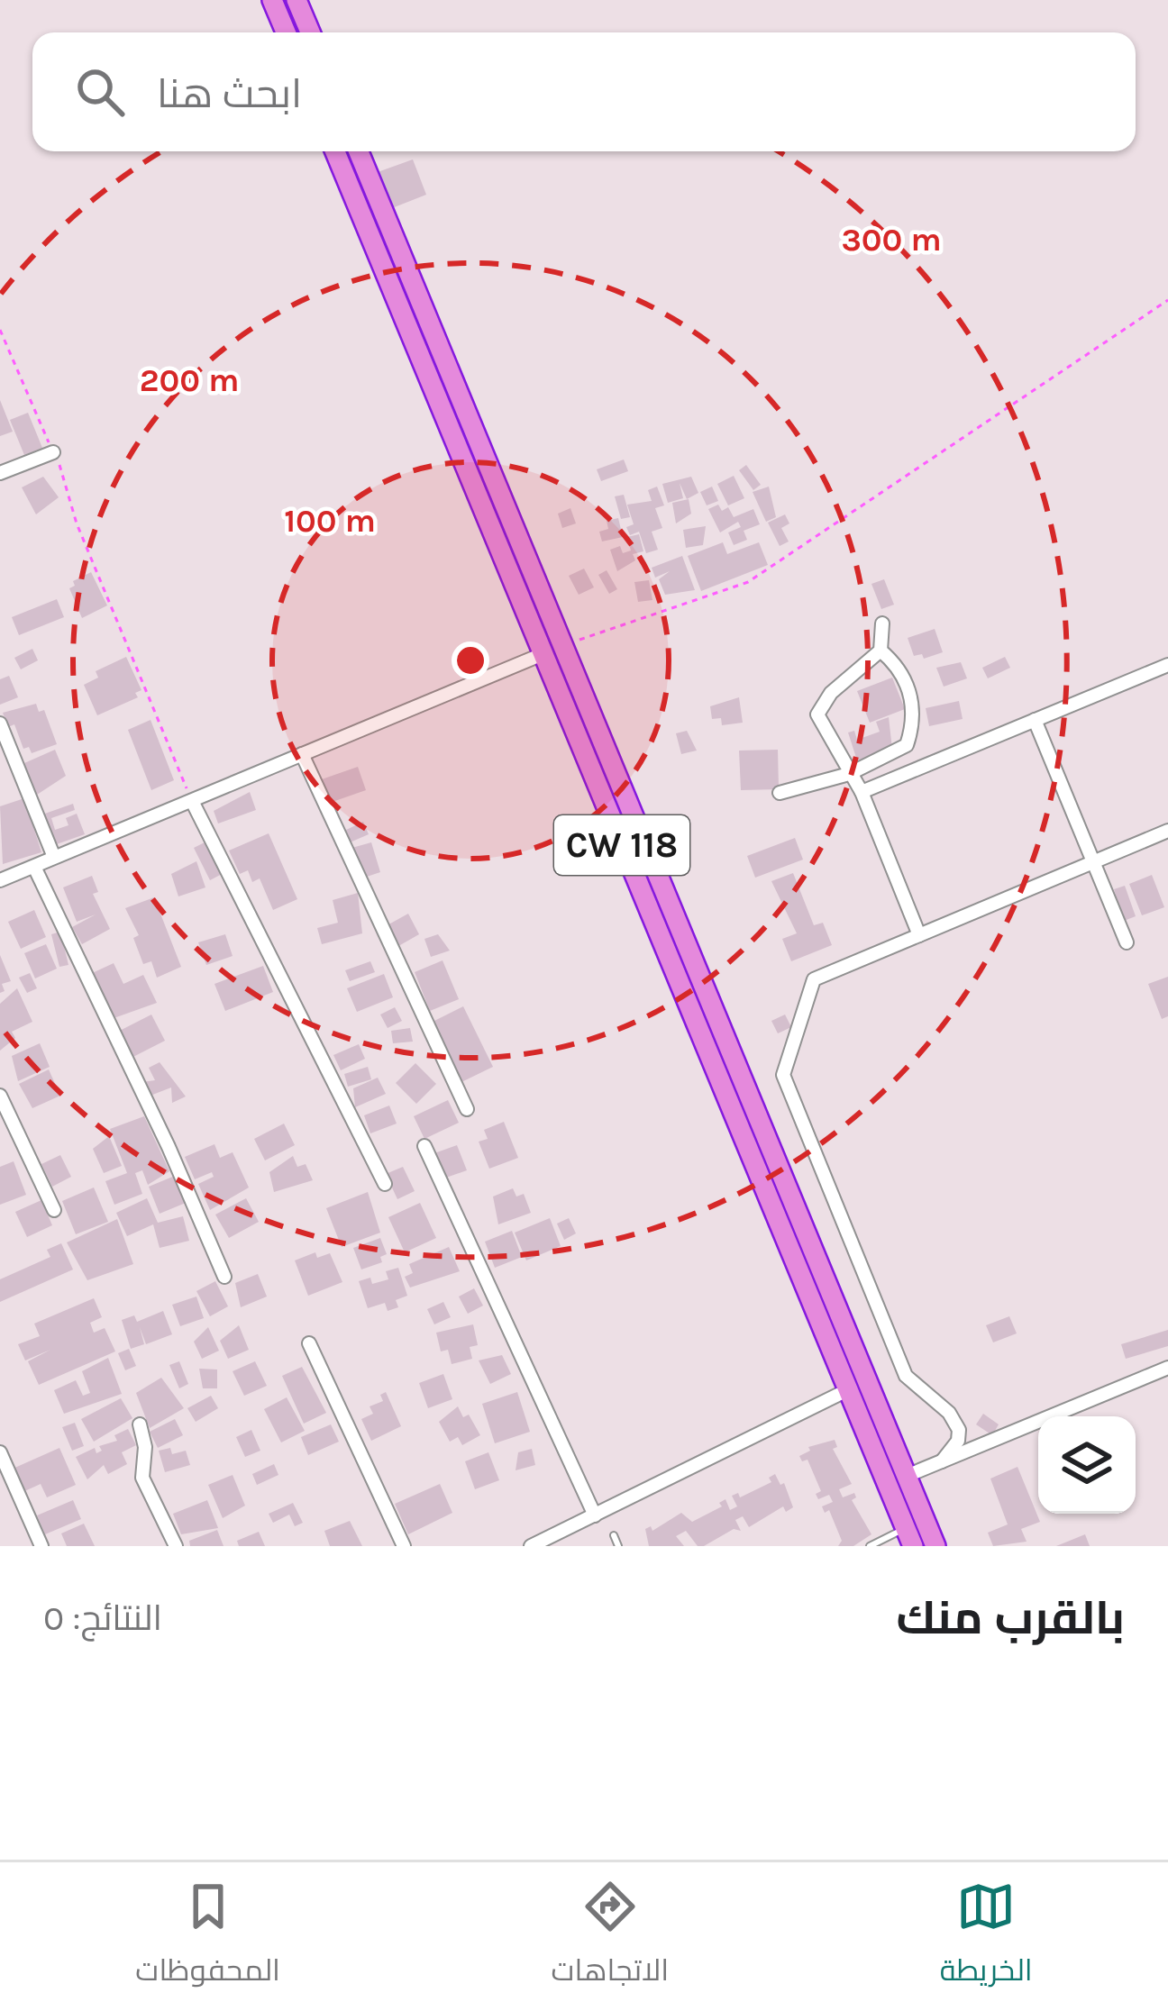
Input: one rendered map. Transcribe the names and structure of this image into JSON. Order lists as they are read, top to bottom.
{
  "streets": {
    "highway": ["CW 118"]
  },
  "page": {
    "search": "ابحث هنا",
    "heading": ["بالقرب منك", "النتائج: 0"],
    "nav": ["الخريطة", "الاتجاهات", "المحفوظات"]
  },
  "rings": ["300 m", "200 m", "100 m"]
}
